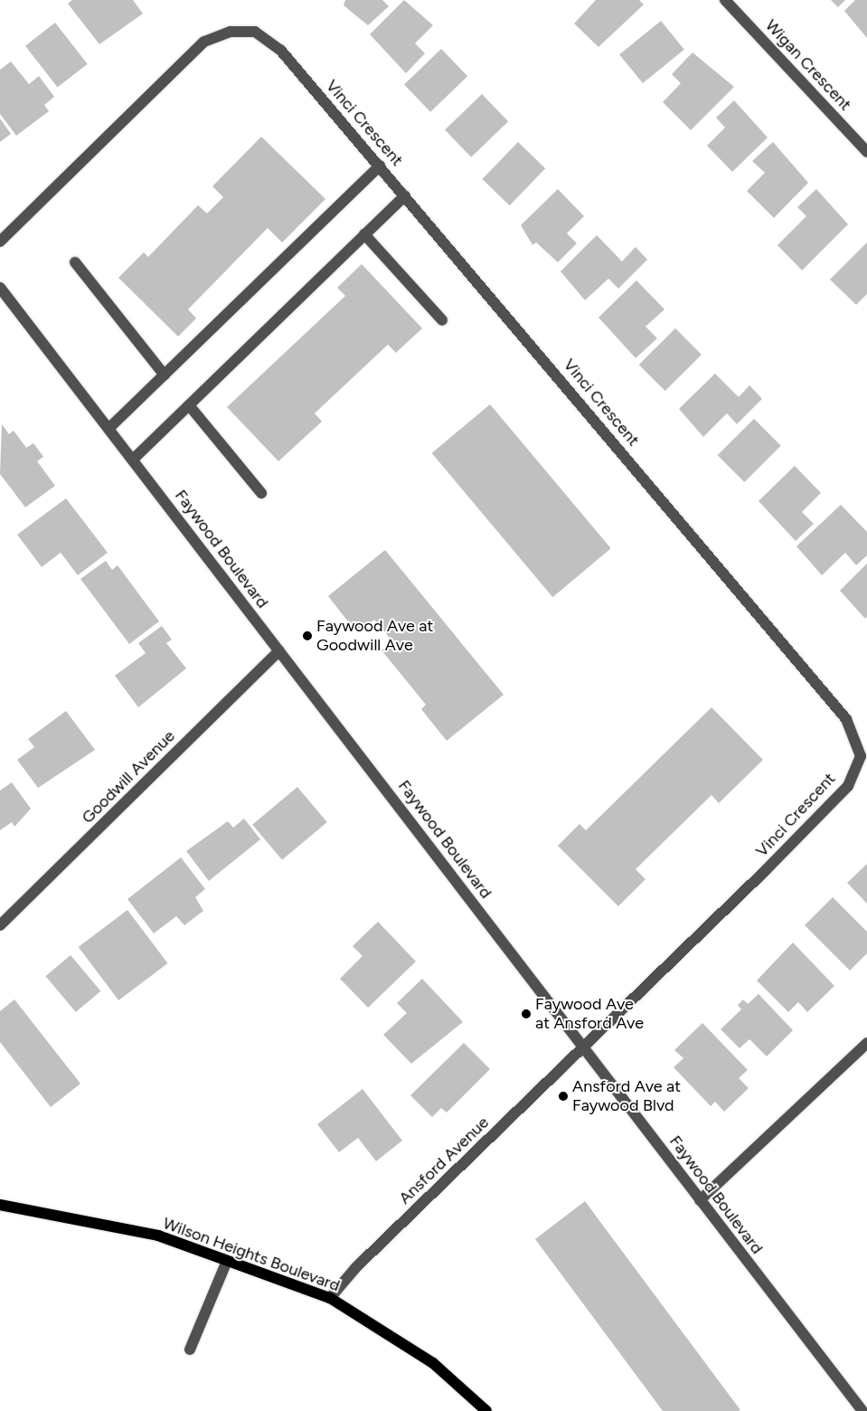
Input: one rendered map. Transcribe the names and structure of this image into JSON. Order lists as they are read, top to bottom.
{
  "streets": {
    "main road": ["Wilson Heights Boulevard"],
    "street": [
      "Wigan Crescent",
      "Vinci Crescent",
      "Faywood Boulevard",
      "Goodwill Avenue",
      "Ansford Avenue"
    ]
  },
  "crossings": [
    ["Vinci Crescent", "Faywood Boulevard"],
    ["Vinci Crescent", "Ansford Avenue"],
    ["Faywood Boulevard", "Goodwill Avenue"],
    ["Faywood Boulevard", "Ansford Avenue"],
    ["Ansford Avenue", "Wilson Heights Boulevard"]
  ],
  "places": ["Faywood Ave at Goodwill Ave", "Faywood Ave at Ansford Ave", "Ansford Ave at Faywood Blvd"]
}
